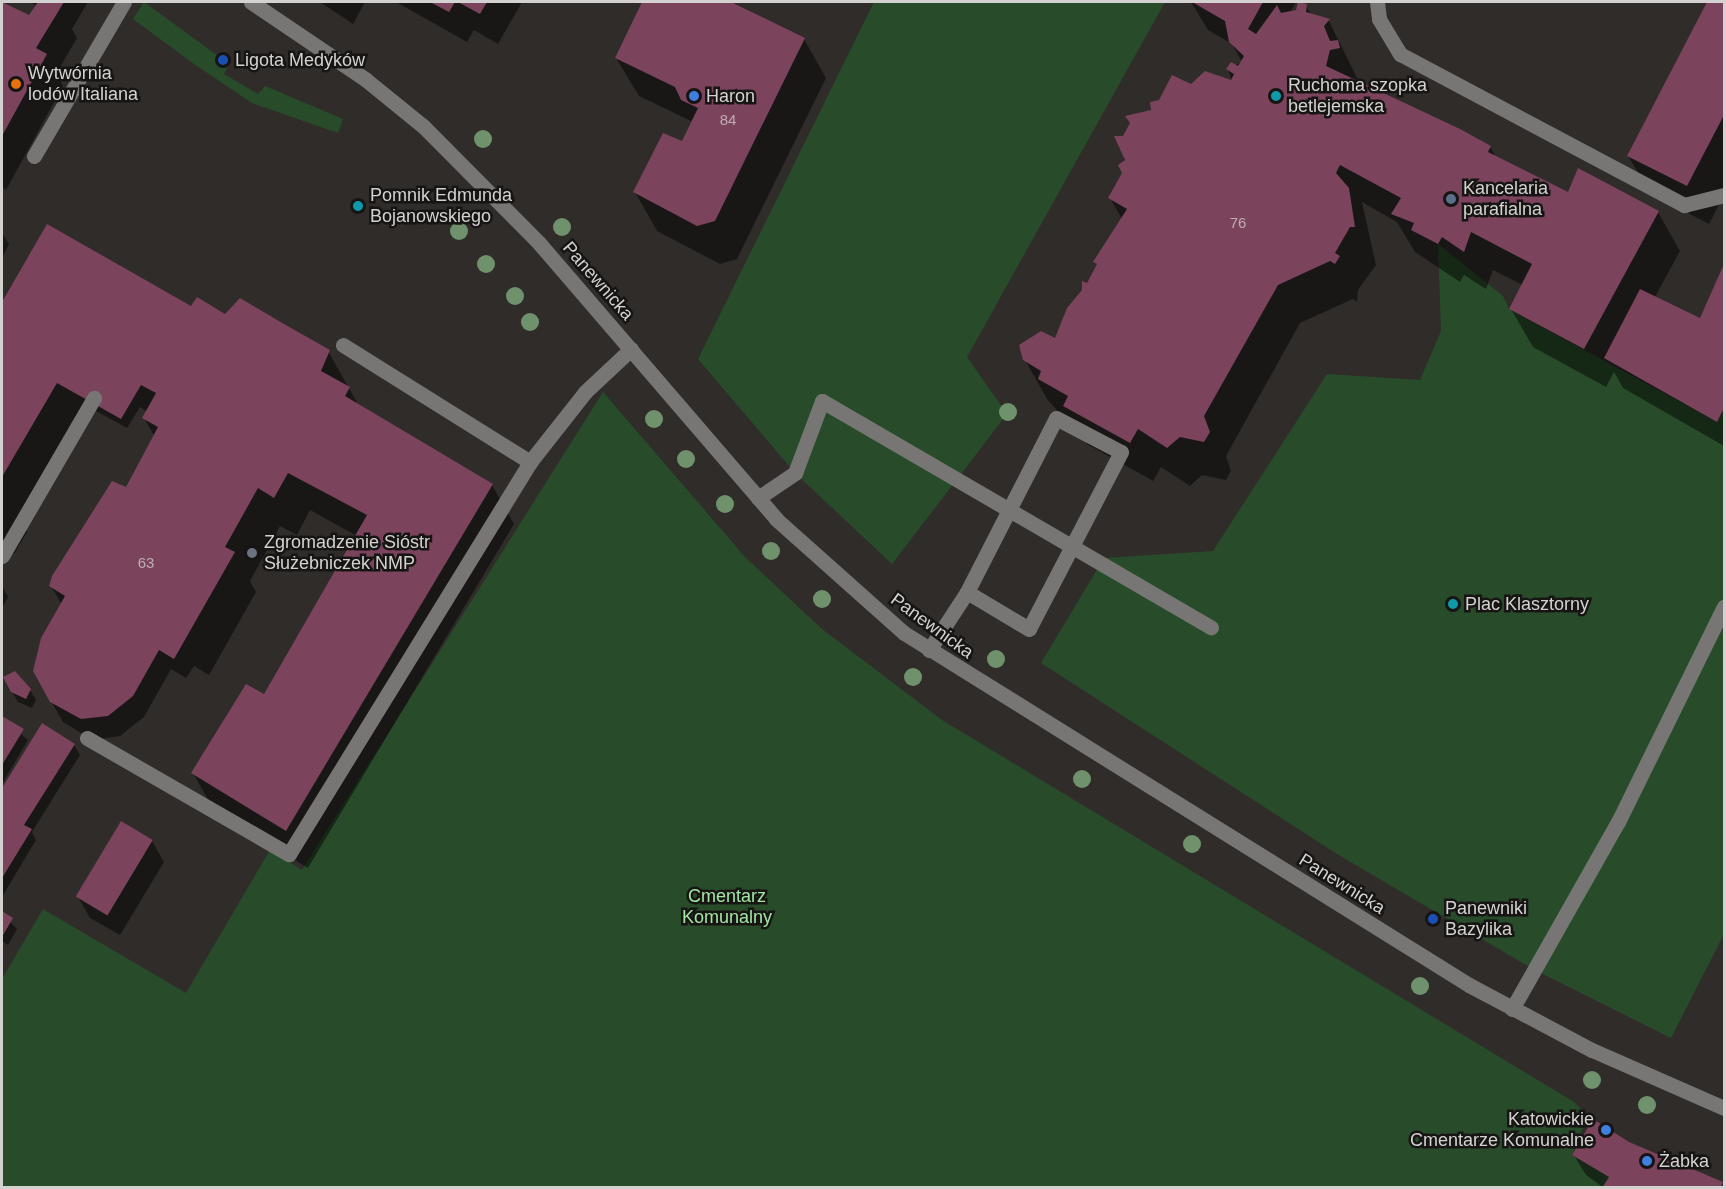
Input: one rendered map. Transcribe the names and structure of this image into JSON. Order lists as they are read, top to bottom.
{
  "streets": {
    "street": ["Panewnicka"]
  },
  "parks": ["Cmentarz Komunalny"],
  "places": [
    "Ligota Medyków",
    "Wytwórnia lodów Italiana",
    "Haron",
    "Ruchoma szopka betlejemska",
    "Kancelaria parafialna",
    "Pomnik Edmunda Bojanowskiego",
    "Zgromadzenie Sióstr Służebniczek NMP",
    "Plac Klasztorny",
    "Panewniki Bazylika",
    "Katowickie Cmentarze Komunalne",
    "Żabka"
  ],
  "house_numbers": ["84", "76", "63"]
}
